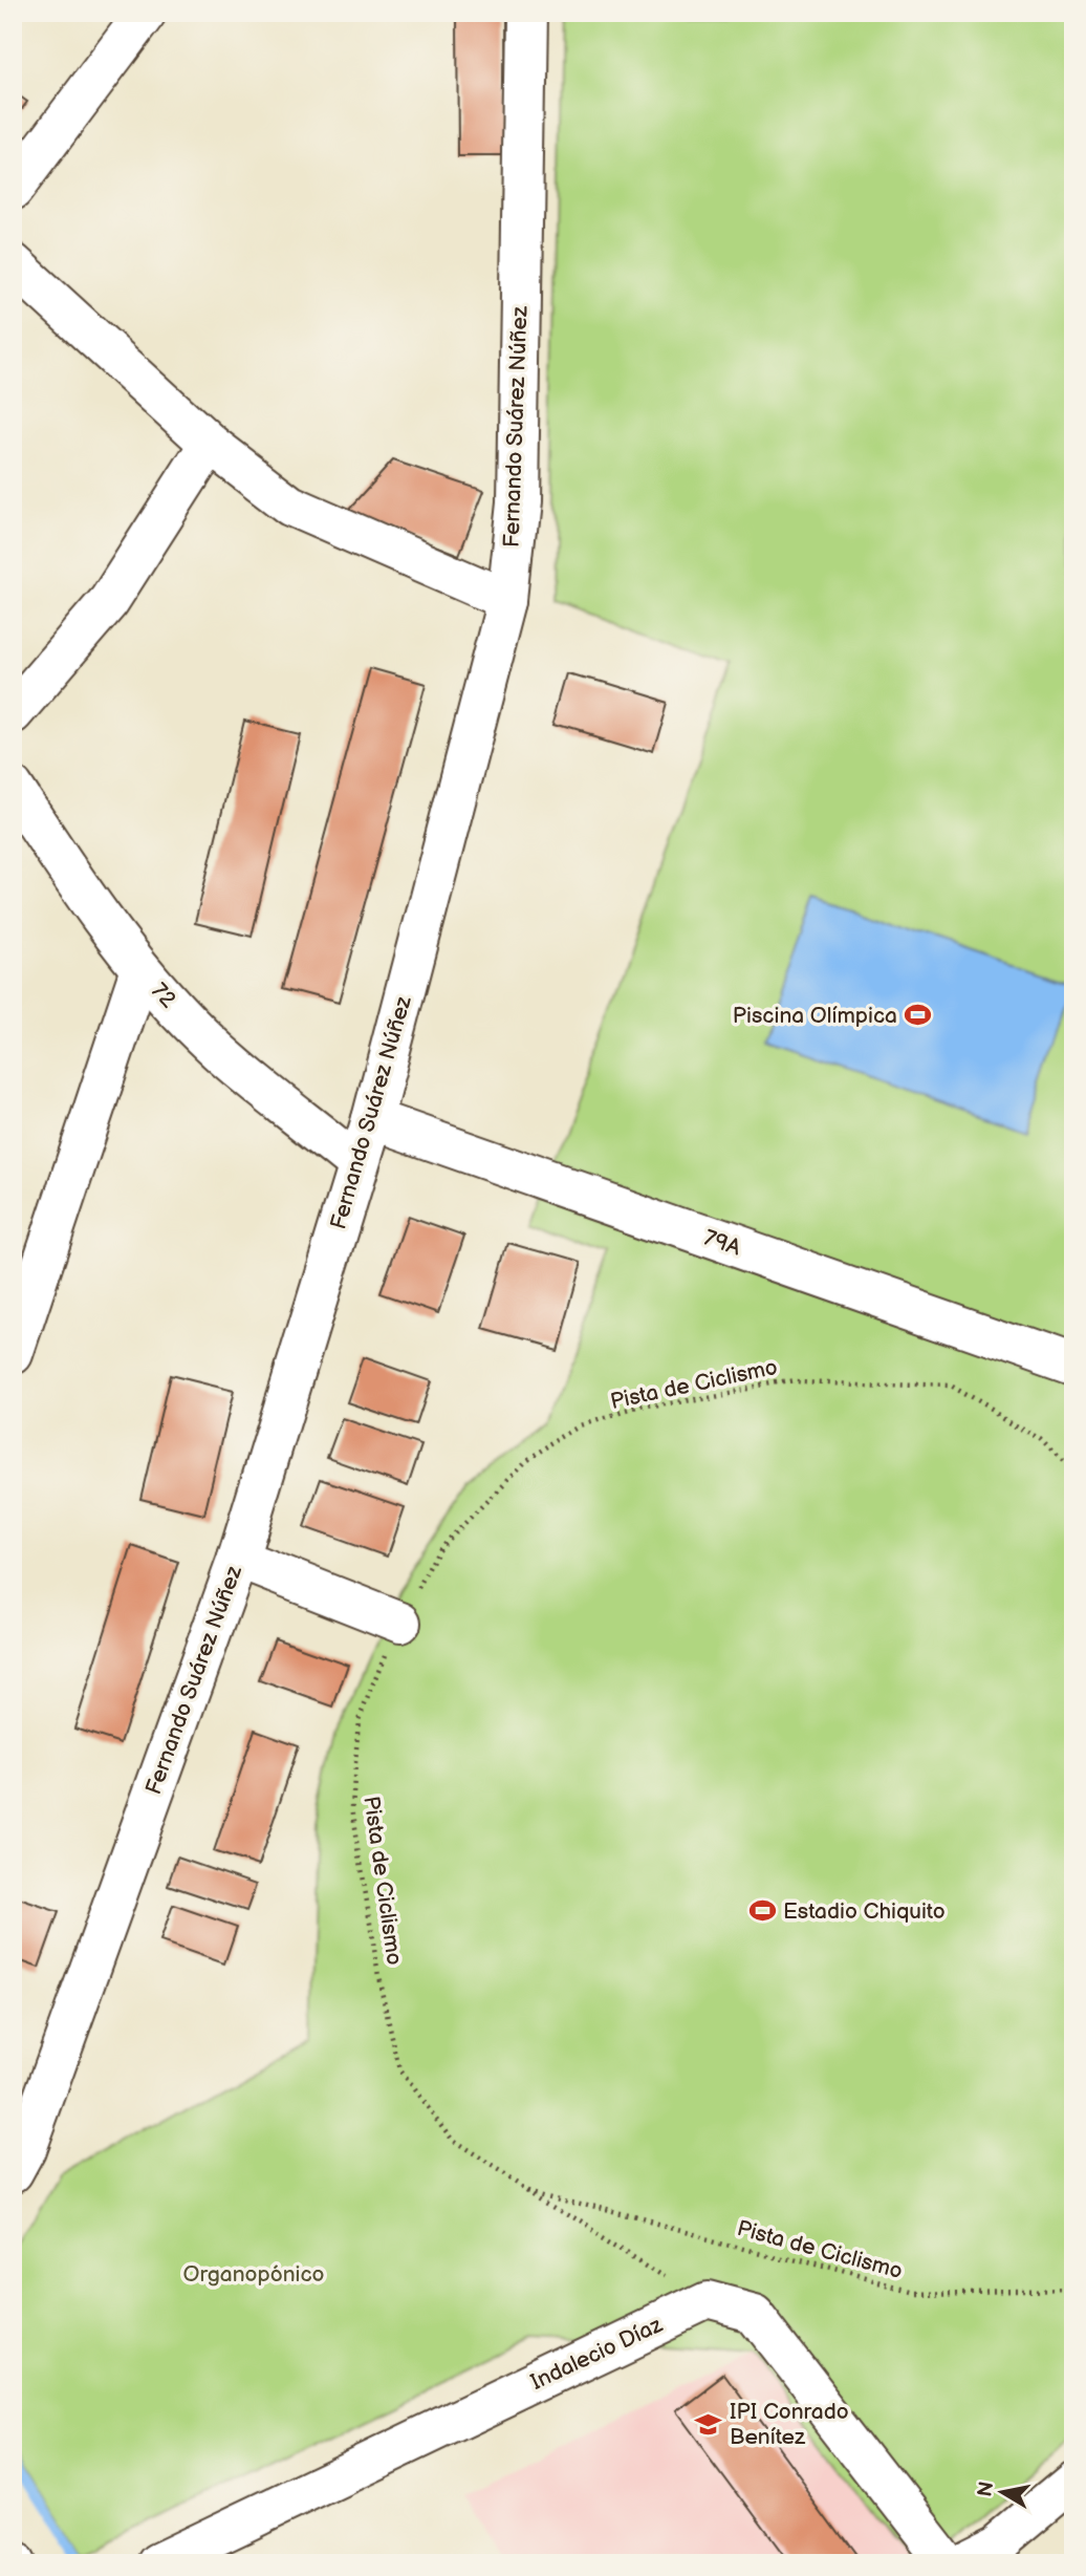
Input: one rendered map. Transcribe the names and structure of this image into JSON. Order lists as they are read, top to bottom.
{
  "streets": {
    "street": [
      "Fernando Suárez Núñez",
      "72",
      "79A",
      "Indalecio Díaz"
    ],
    "path": ["Pista de Ciclismo"]
  },
  "crossings": [
    ["Fernando Suárez Núñez", "72"],
    ["Fernando Suárez Núñez", "79A"],
    ["Pista de Ciclismo", "Indalecio Díaz"]
  ],
  "parks": ["Organopónico"],
  "places": {
    "sports": ["Piscina Olímpica", "Estadio Chiquito"],
    "school or university": ["IPI Conrado Benítez"]
  },
  "north": "left"
}
